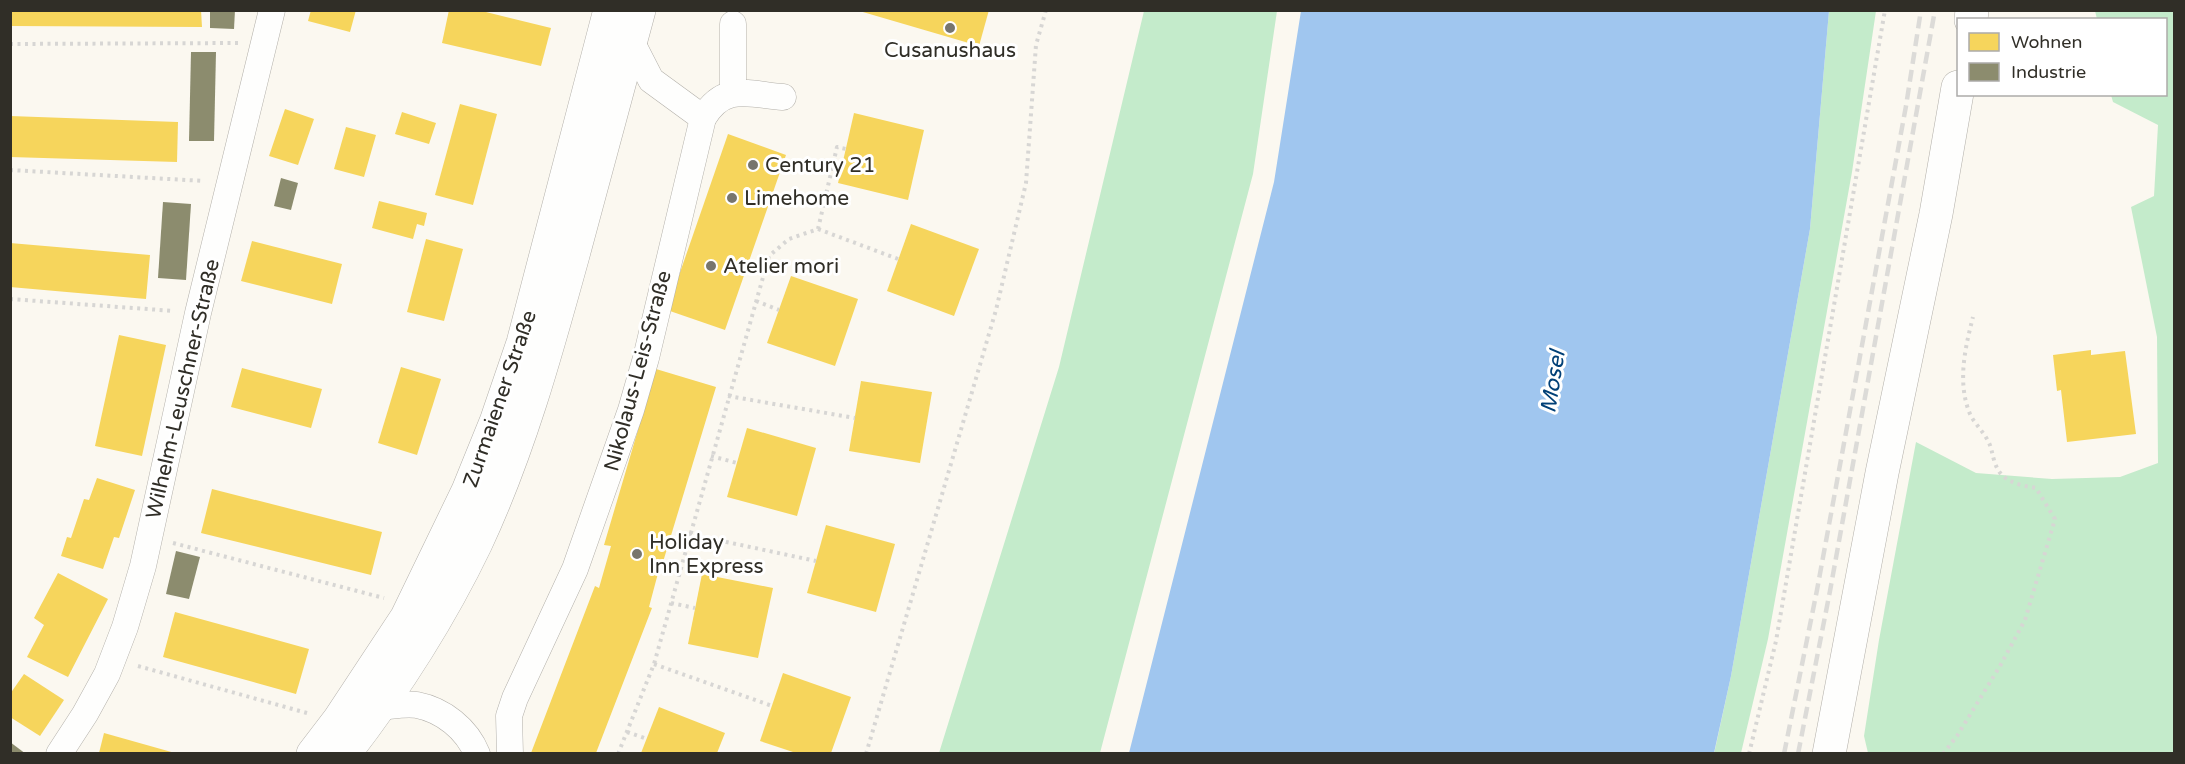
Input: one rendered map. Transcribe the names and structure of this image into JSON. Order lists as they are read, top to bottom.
{
  "streets": {
    "main road": ["Zurmaiener Straße"],
    "street": ["Nikolaus-Leis-Straße", "Wilhelm-Leuschner-Straße"]
  },
  "water": ["Mosel"],
  "places": [
    "Cusanushaus",
    "Century 21",
    "Limehome",
    "Atelier mori",
    "Holiday Inn Express"
  ],
  "legend": ["Wohnen", "Industrie"]
}
